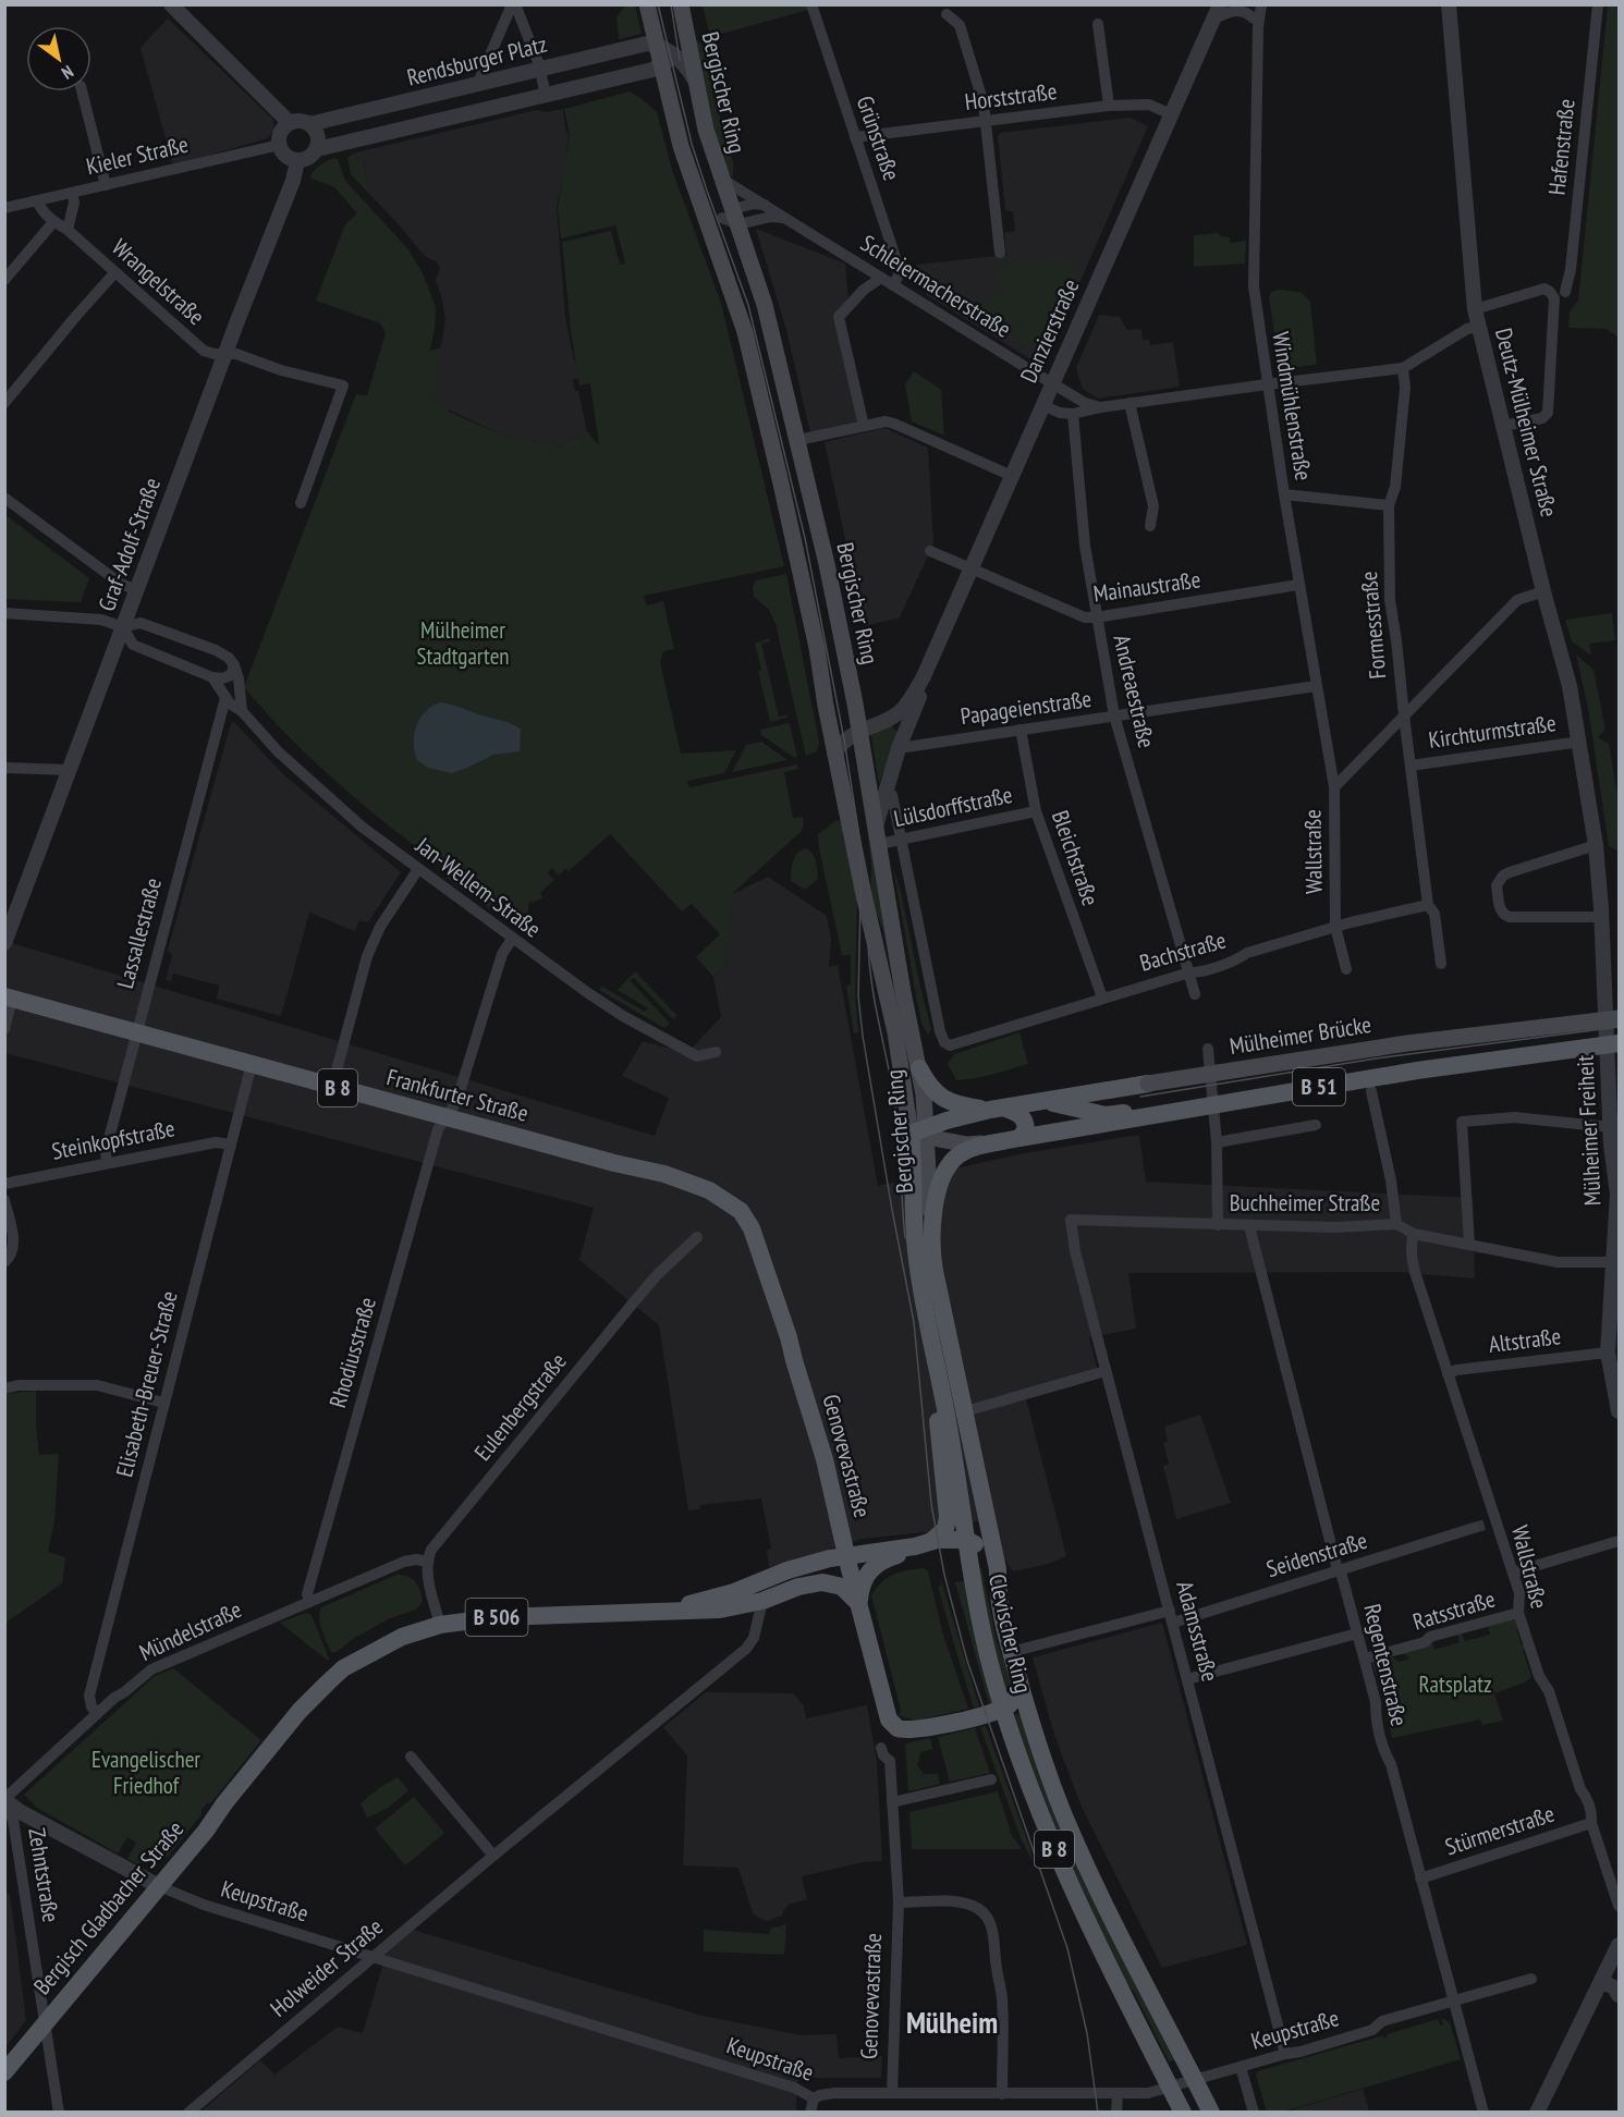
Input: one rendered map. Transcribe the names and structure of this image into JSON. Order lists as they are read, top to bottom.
{
  "streets": {
    "main road": [
      "Bergischer Ring",
      "Mülheimer Brücke",
      "B 51",
      "B 8",
      "Frankfurter Straße",
      "Genovevastraße",
      "B 506",
      "Clevischer Ring",
      "Bergisch Gladbacher Straße"
    ],
    "street": [
      "Rendsburger Platz",
      "Horststraße",
      "Grünstraße",
      "Hafenstraße",
      "Kieler Straße",
      "Wrangelstraße",
      "Schleiermacherstraße",
      "Danzierstraße",
      "Windmühlenstraße",
      "Deutz-Mülheimer Straße",
      "Graf-Adolf-Straße",
      "Mainaustraße",
      "Formesstraße",
      "Andreaestraße",
      "Papageienstraße",
      "Kirchturmstraße",
      "Lülsdorffstraße",
      "Wallstraße",
      "Bleichstraße",
      "Jan-Wellem-Straße",
      "Lassallestraße",
      "Bachstraße",
      "Mülheimer Freiheit",
      "Steinkopfstraße",
      "Buchheimer Straße",
      "Altstraße",
      "Rhodiusstraße",
      "Elisabeth-Breuer-Straße",
      "Eulenbergstraße",
      "Seidenstraße",
      "Ratsstraße",
      "Mündelstraße",
      "Adamsstraße",
      "Regentenstraße",
      "Stürmerstraße",
      "Zehntstraße",
      "Keupstraße",
      "Holweider Straße"
    ]
  },
  "crossings": [
    ["Rendsburger Platz", "Bergischer Ring"],
    ["Rendsburger Platz", "Kieler Straße"],
    ["Rendsburger Platz", "Graf-Adolf-Straße"],
    ["Bergischer Ring", "Schleiermacherstraße"],
    ["Bergischer Ring", "Danzierstraße"],
    ["Bergischer Ring", "Lülsdorffstraße"],
    ["Bergischer Ring", "B 51"],
    ["Bergischer Ring", "Clevischer Ring"],
    ["Horststraße", "Grünstraße"],
    ["Horststraße", "Danzierstraße"],
    ["Grünstraße", "Schleiermacherstraße"],
    ["Hafenstraße", "Deutz-Mülheimer Straße"],
    ["Kieler Straße", "Wrangelstraße"],
    ["Kieler Straße", "Graf-Adolf-Straße"],
    ["Wrangelstraße", "Graf-Adolf-Straße"],
    ["Schleiermacherstraße", "Danzierstraße"],
    ["Danzierstraße", "Mainaustraße"],
    ["Danzierstraße", "Papageienstraße"],
    ["Windmühlenstraße", "Mainaustraße"],
    ["Windmühlenstraße", "Papageienstraße"],
    ["Windmühlenstraße", "Wallstraße"],
    ["Deutz-Mülheimer Straße", "Kirchturmstraße"],
    ["Deutz-Mülheimer Straße", "Wallstraße"],
    ["Deutz-Mülheimer Straße", "Mülheimer Freiheit"],
    ["Mainaustraße", "Andreaestraße"],
    ["Formesstraße", "Kirchturmstraße"],
    ["Formesstraße", "Wallstraße"],
    ["Formesstraße", "Bachstraße"],
    ["Andreaestraße", "Papageienstraße"],
    ["Andreaestraße", "Bachstraße"],
    ["Papageienstraße", "Bleichstraße"],
    ["Lülsdorffstraße", "Bleichstraße"],
    ["Lülsdorffstraße", "Bachstraße"],
    ["Wallstraße", "Bachstraße"],
    ["Wallstraße", "Buchheimer Straße"],
    ["Wallstraße", "Altstraße"],
    ["Wallstraße", "Ratsstraße"],
    ["Wallstraße", "Stürmerstraße"],
    ["Bleichstraße", "Bachstraße"],
    ["Jan-Wellem-Straße", "Lassallestraße"],
    ["Jan-Wellem-Straße", "Rhodiusstraße"],
    ["Lassallestraße", "Frankfurter Straße"],
    ["Lassallestraße", "Steinkopfstraße"],
    ["Mülheimer Brücke", "B 51"],
    ["B 51", "Clevischer Ring"],
    ["Frankfurter Straße", "Rhodiusstraße"],
    ["Frankfurter Straße", "Elisabeth-Breuer-Straße"],
    ["Frankfurter Straße", "Genovevastraße"],
    ["Mülheimer Freiheit", "Buchheimer Straße"],
    ["Mülheimer Freiheit", "Altstraße"],
    ["Steinkopfstraße", "Elisabeth-Breuer-Straße"],
    ["Buchheimer Straße", "Adamsstraße"],
    ["Buchheimer Straße", "Regentenstraße"],
    ["Rhodiusstraße", "Mündelstraße"],
    ["Elisabeth-Breuer-Straße", "Mündelstraße"],
    ["Eulenbergstraße", "Mündelstraße"],
    ["Genovevastraße", "Clevischer Ring"],
    ["Genovevastraße", "Keupstraße"],
    ["Genovevastraße", "Bergisch Gladbacher Straße"],
    ["Seidenstraße", "Adamsstraße"],
    ["Seidenstraße", "Clevischer Ring"],
    ["Seidenstraße", "Regentenstraße"],
    ["Ratsstraße", "Regentenstraße"],
    ["Mündelstraße", "Zehntstraße"],
    ["Adamsstraße", "Keupstraße"],
    ["Clevischer Ring", "Keupstraße"],
    ["Clevischer Ring", "Bergisch Gladbacher Straße"],
    ["Regentenstraße", "Stürmerstraße"],
    ["Regentenstraße", "Keupstraße"],
    ["Zehntstraße", "Bergisch Gladbacher Straße"],
    ["Keupstraße", "Bergisch Gladbacher Straße"],
    ["Keupstraße", "Holweider Straße"],
    ["Bergisch Gladbacher Straße", "Holweider Straße"]
  ],
  "districts": ["Mülheim"],
  "parks": ["Mülheimer Stadtgarten", "Ratsplatz", "Evangelischer Friedhof"],
  "north": "bottom right"
}
